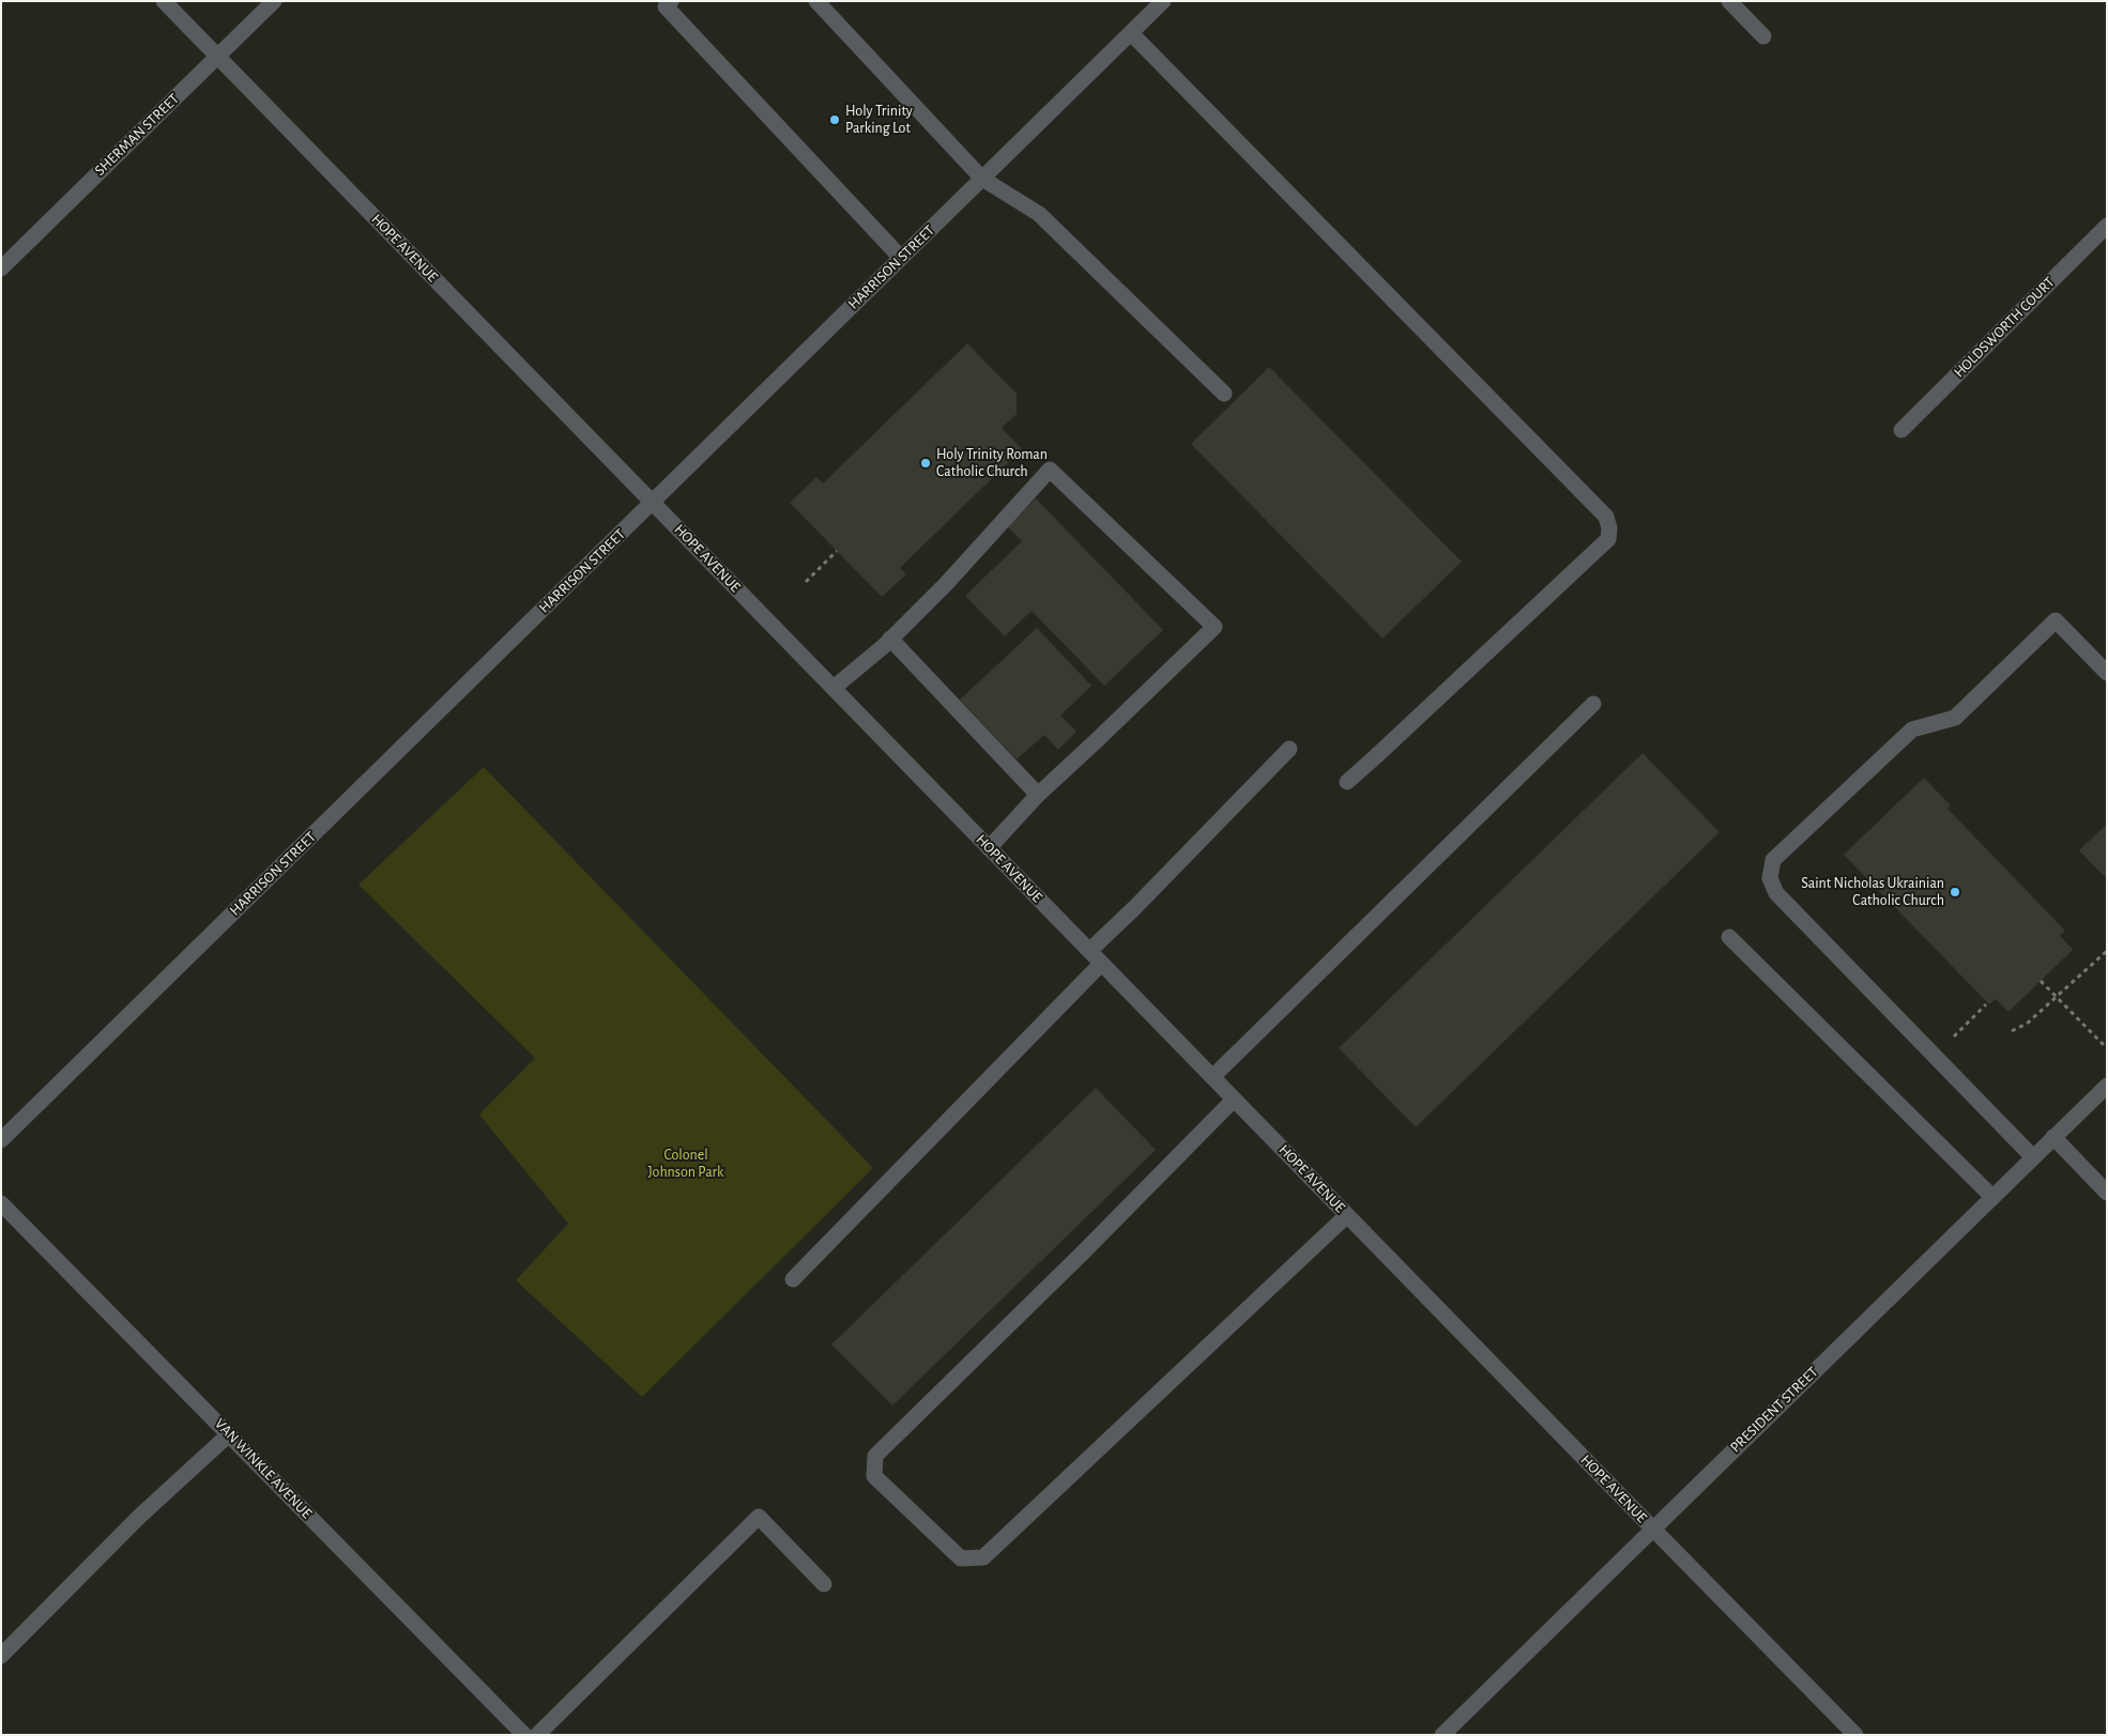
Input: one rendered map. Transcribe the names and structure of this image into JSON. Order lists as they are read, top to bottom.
{
  "streets": {
    "street": [
      "SHERMAN STREET",
      "HOPE AVENUE",
      "HARRISON STREET",
      "HOLDSWORTH COURT",
      "PRESIDENT STREET",
      "VAN WINKLE AVENUE"
    ]
  },
  "crossings": [
    ["SHERMAN STREET", "HOPE AVENUE"],
    ["HOPE AVENUE", "HARRISON STREET"],
    ["HOPE AVENUE", "PRESIDENT STREET"]
  ],
  "parks": ["Colonel Johnson Park"],
  "places": ["Holy Trinity Parking Lot", "Holy Trinity Roman Catholic Church", "Saint Nicholas Ukrainian Catholic Church"]
}
